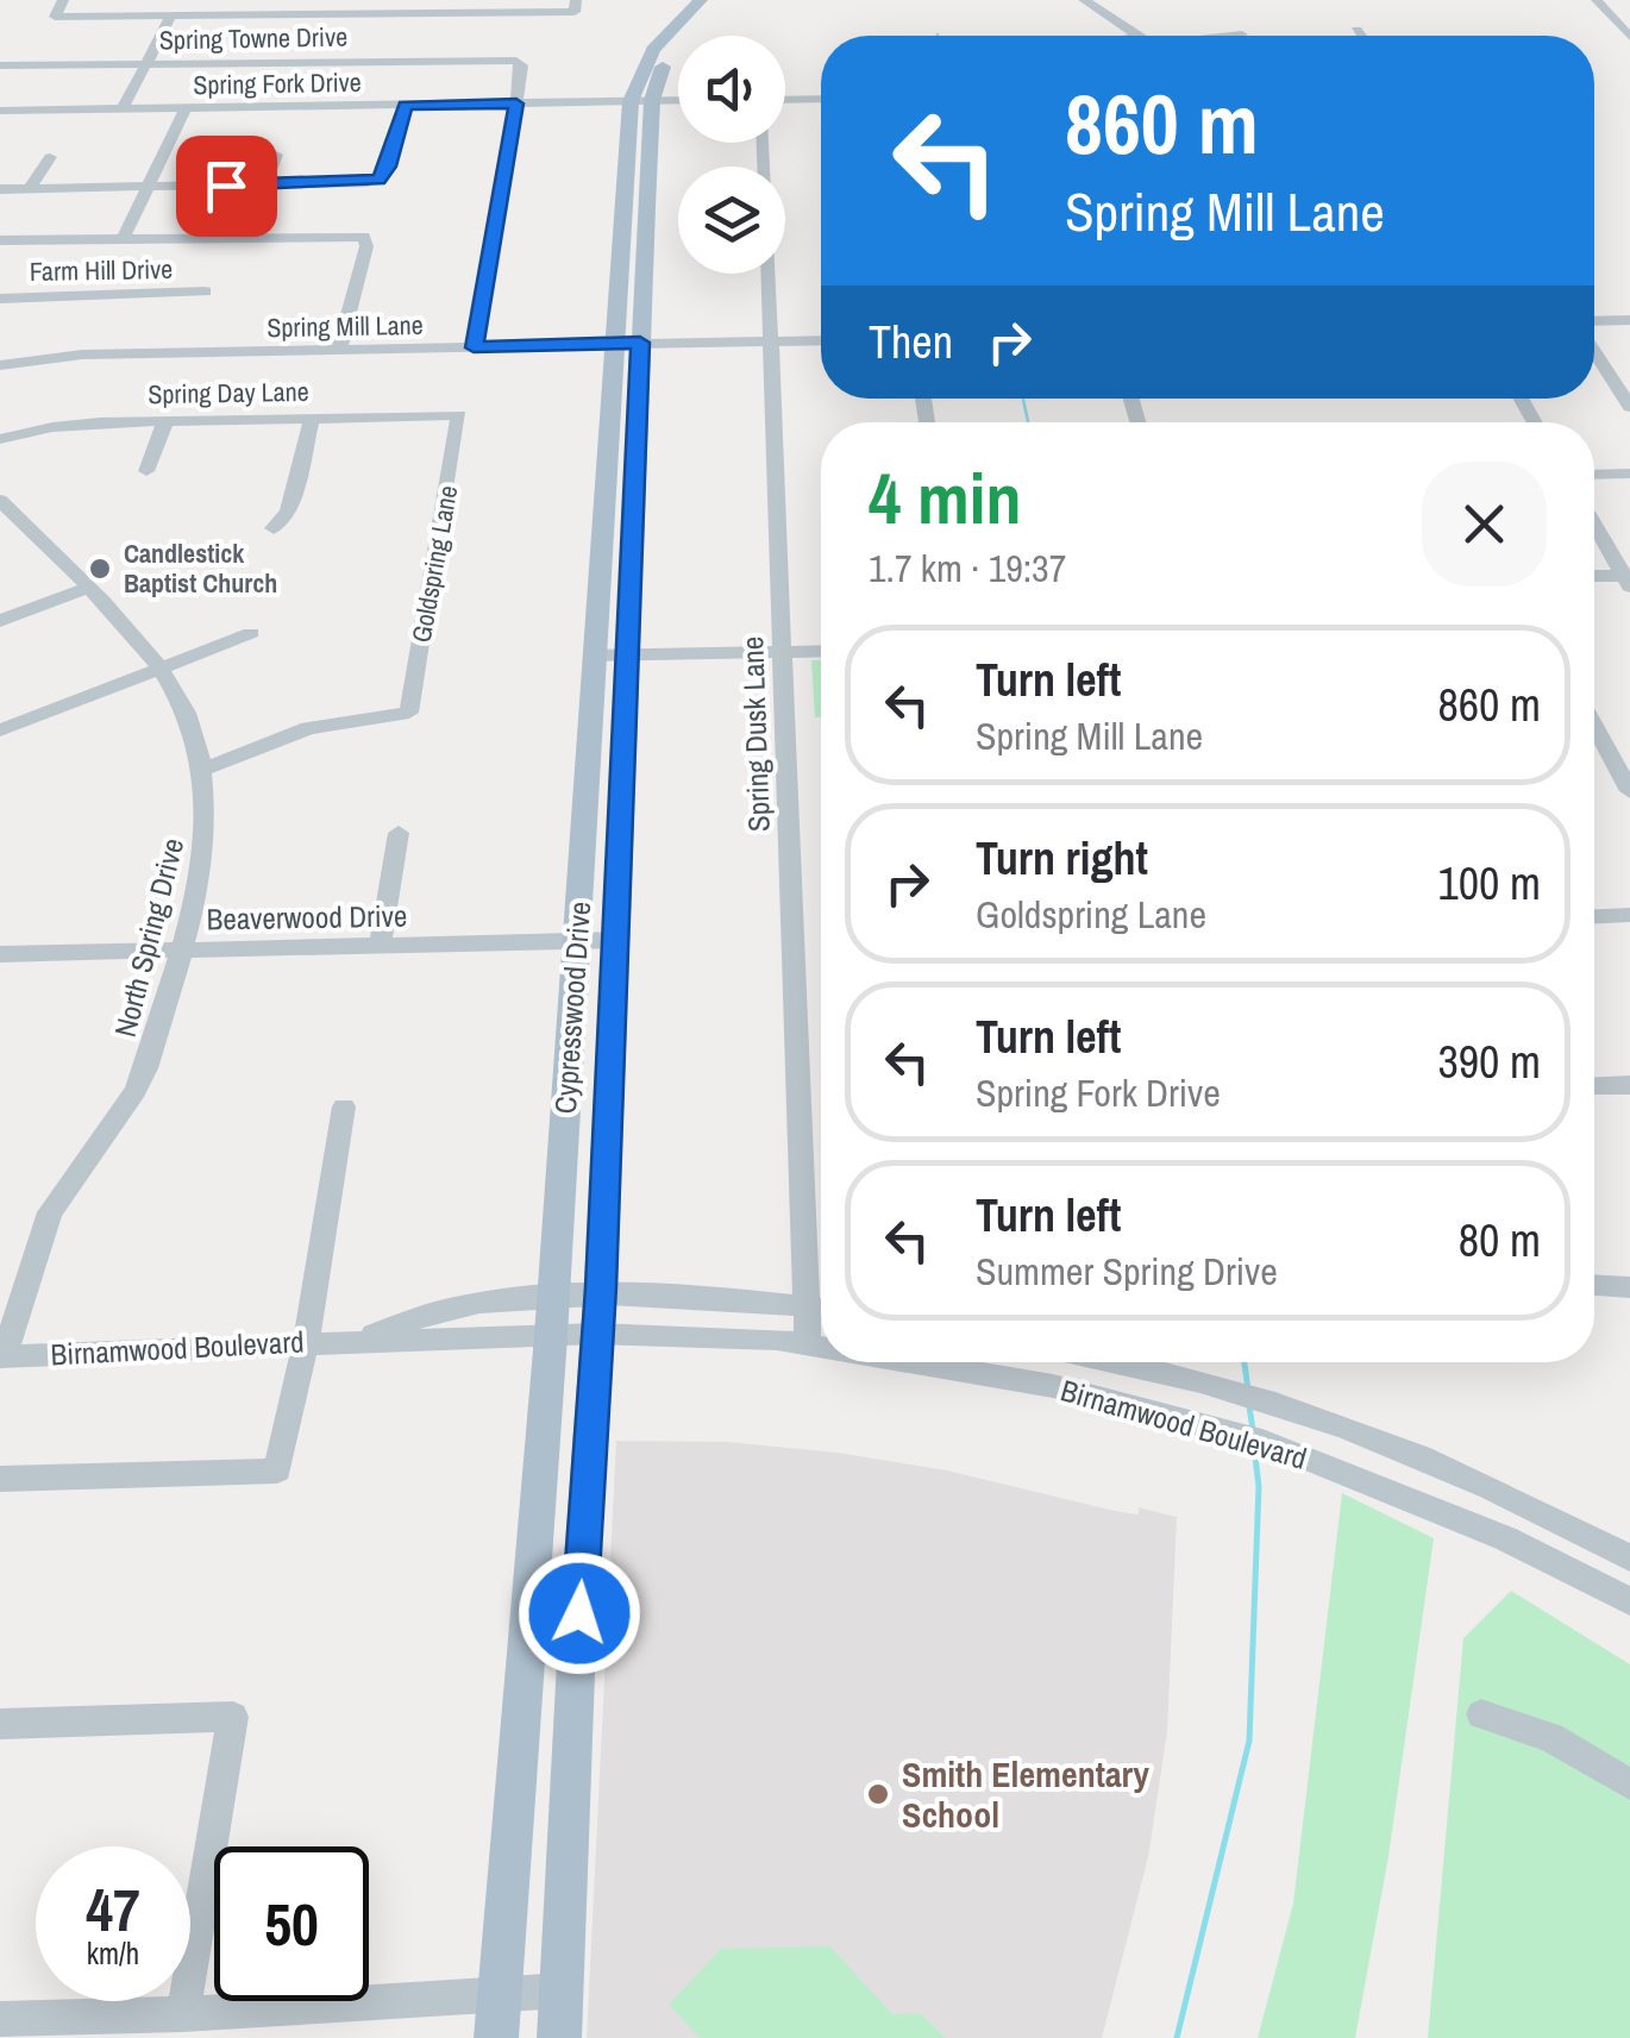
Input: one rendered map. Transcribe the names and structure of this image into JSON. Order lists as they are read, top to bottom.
{
  "streets": {
    "main road": ["Cypresswood Drive"],
    "street": [
      "Spring Towne Drive",
      "Spring Fork Drive",
      "Farm Hill Drive",
      "Spring Mill Lane",
      "Spring Day Lane",
      "Goldspring Lane",
      "Spring Dusk Lane",
      "Beaverwood Drive",
      "North Spring Drive",
      "Birnamwood Boulevard"
    ]
  },
  "crossings": [
    ["Spring Towne Drive", "Spring Fork Drive"],
    ["Spring Fork Drive", "Cypresswood Drive"],
    ["Spring Mill Lane", "Spring Dusk Lane"],
    ["Spring Mill Lane", "Cypresswood Drive"],
    ["Spring Day Lane", "Goldspring Lane"],
    ["Goldspring Lane", "North Spring Drive"],
    ["Spring Dusk Lane", "Birnamwood Boulevard"],
    ["Beaverwood Drive", "North Spring Drive"],
    ["Beaverwood Drive", "Cypresswood Drive"],
    ["North Spring Drive", "Birnamwood Boulevard"],
    ["Cypresswood Drive", "Birnamwood Boulevard"]
  ],
  "places": ["Candlestick Baptist Church", "Smith Elementary School"],
  "page": {
    "turn": ["860 m", "Spring Mill Lane"],
    "then": "Then",
    "heading": ["4 min", "1.7 km · 19:37"],
    "list": [
      {
        "name": "Turn left",
        "note": "Spring Mill Lane",
        "value": "860 m"
      },
      {
        "name": "Turn right",
        "note": "Goldspring Lane",
        "value": "100 m"
      },
      {
        "name": "Turn left",
        "note": "Spring Fork Drive",
        "value": "390 m"
      },
      {
        "name": "Turn left",
        "note": "Summer Spring Drive",
        "value": "80 m"
      }
    ],
    "speed": "47 km/h",
    "limit": "50"
  }
}
